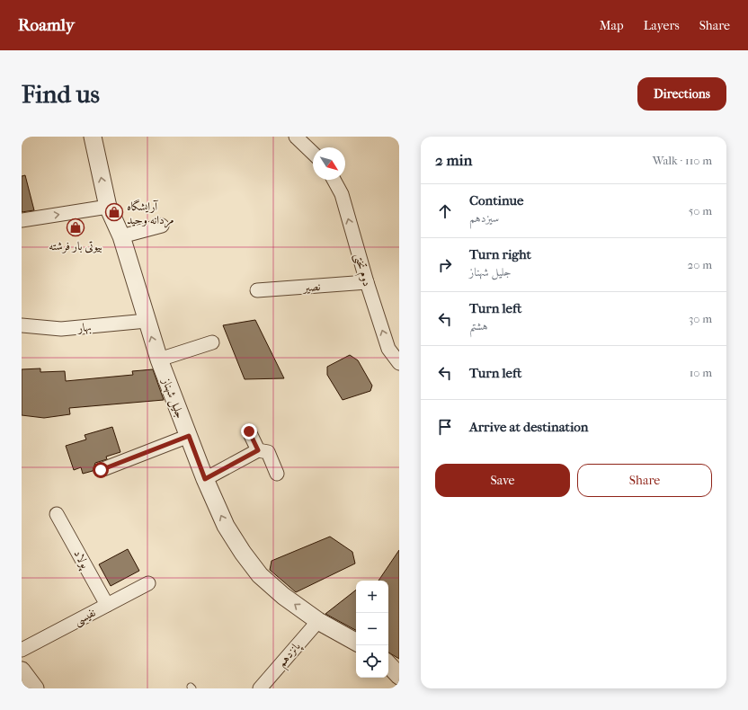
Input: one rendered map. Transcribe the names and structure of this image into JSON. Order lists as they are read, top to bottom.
{
  "streets": {
    "street": [
      "دوم تختی",
      "نصیر",
      "بهار",
      "جلیل شهناز",
      "پولاد",
      "نفیسی",
      "پانزدهم"
    ]
  },
  "crossings": [
    ["دوم تختی", "نصیر"],
    ["بهار", "جلیل شهناز"],
    ["جلیل شهناز", "پانزدهم"],
    ["پولاد", "نفیسی"]
  ],
  "one_way": ["دوم تختی", "جلیل شهناز"],
  "places": {
    "shop": ["آرایشگاه مردانه وحید", "بیوتی بار فرشته"]
  },
  "north": "bottom right",
  "page": {
    "header": "Roamly",
    "nav": ["Map", "Layers", "Share"],
    "buttons": [
      "Directions",
      ["Save", "Share"]
    ],
    "title": "Find us",
    "heading": ["2 min", "Walk · 110 m"],
    "list": [
      ["Continue", "سیزدهم", "50 m"],
      ["Turn right", "جلیل شهناز", "20 m"],
      ["Turn left", "هشتم", "30 m"],
      ["Turn left", "10 m"],
      "Arrive at destination"
    ],
    "map_buttons": ["+", "−"]
  }
}
